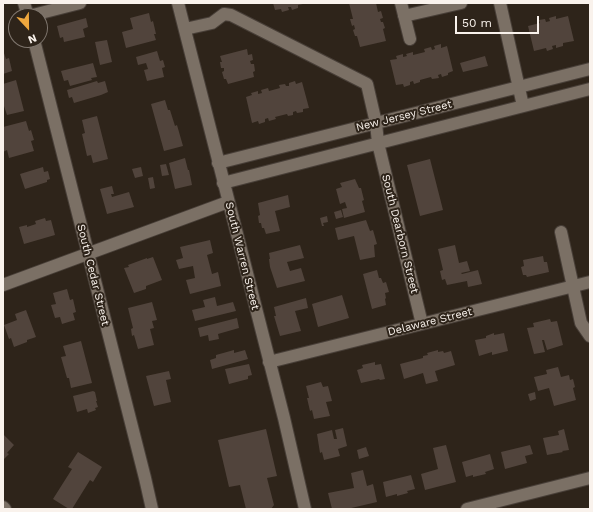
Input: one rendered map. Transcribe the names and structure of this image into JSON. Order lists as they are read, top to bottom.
{
  "streets": {
    "street": [
      "New Jersey Street",
      "South Dearborn Street",
      "South Warren Street",
      "South Cedar Street",
      "Delaware Street"
    ]
  },
  "crossings": [
    ["New Jersey Street", "South Dearborn Street"],
    ["New Jersey Street", "South Warren Street"],
    ["South Dearborn Street", "South Warren Street"],
    ["South Dearborn Street", "Delaware Street"],
    ["South Warren Street", "Delaware Street"]
  ],
  "scale_bar": "50 m",
  "north": "bottom"
}
